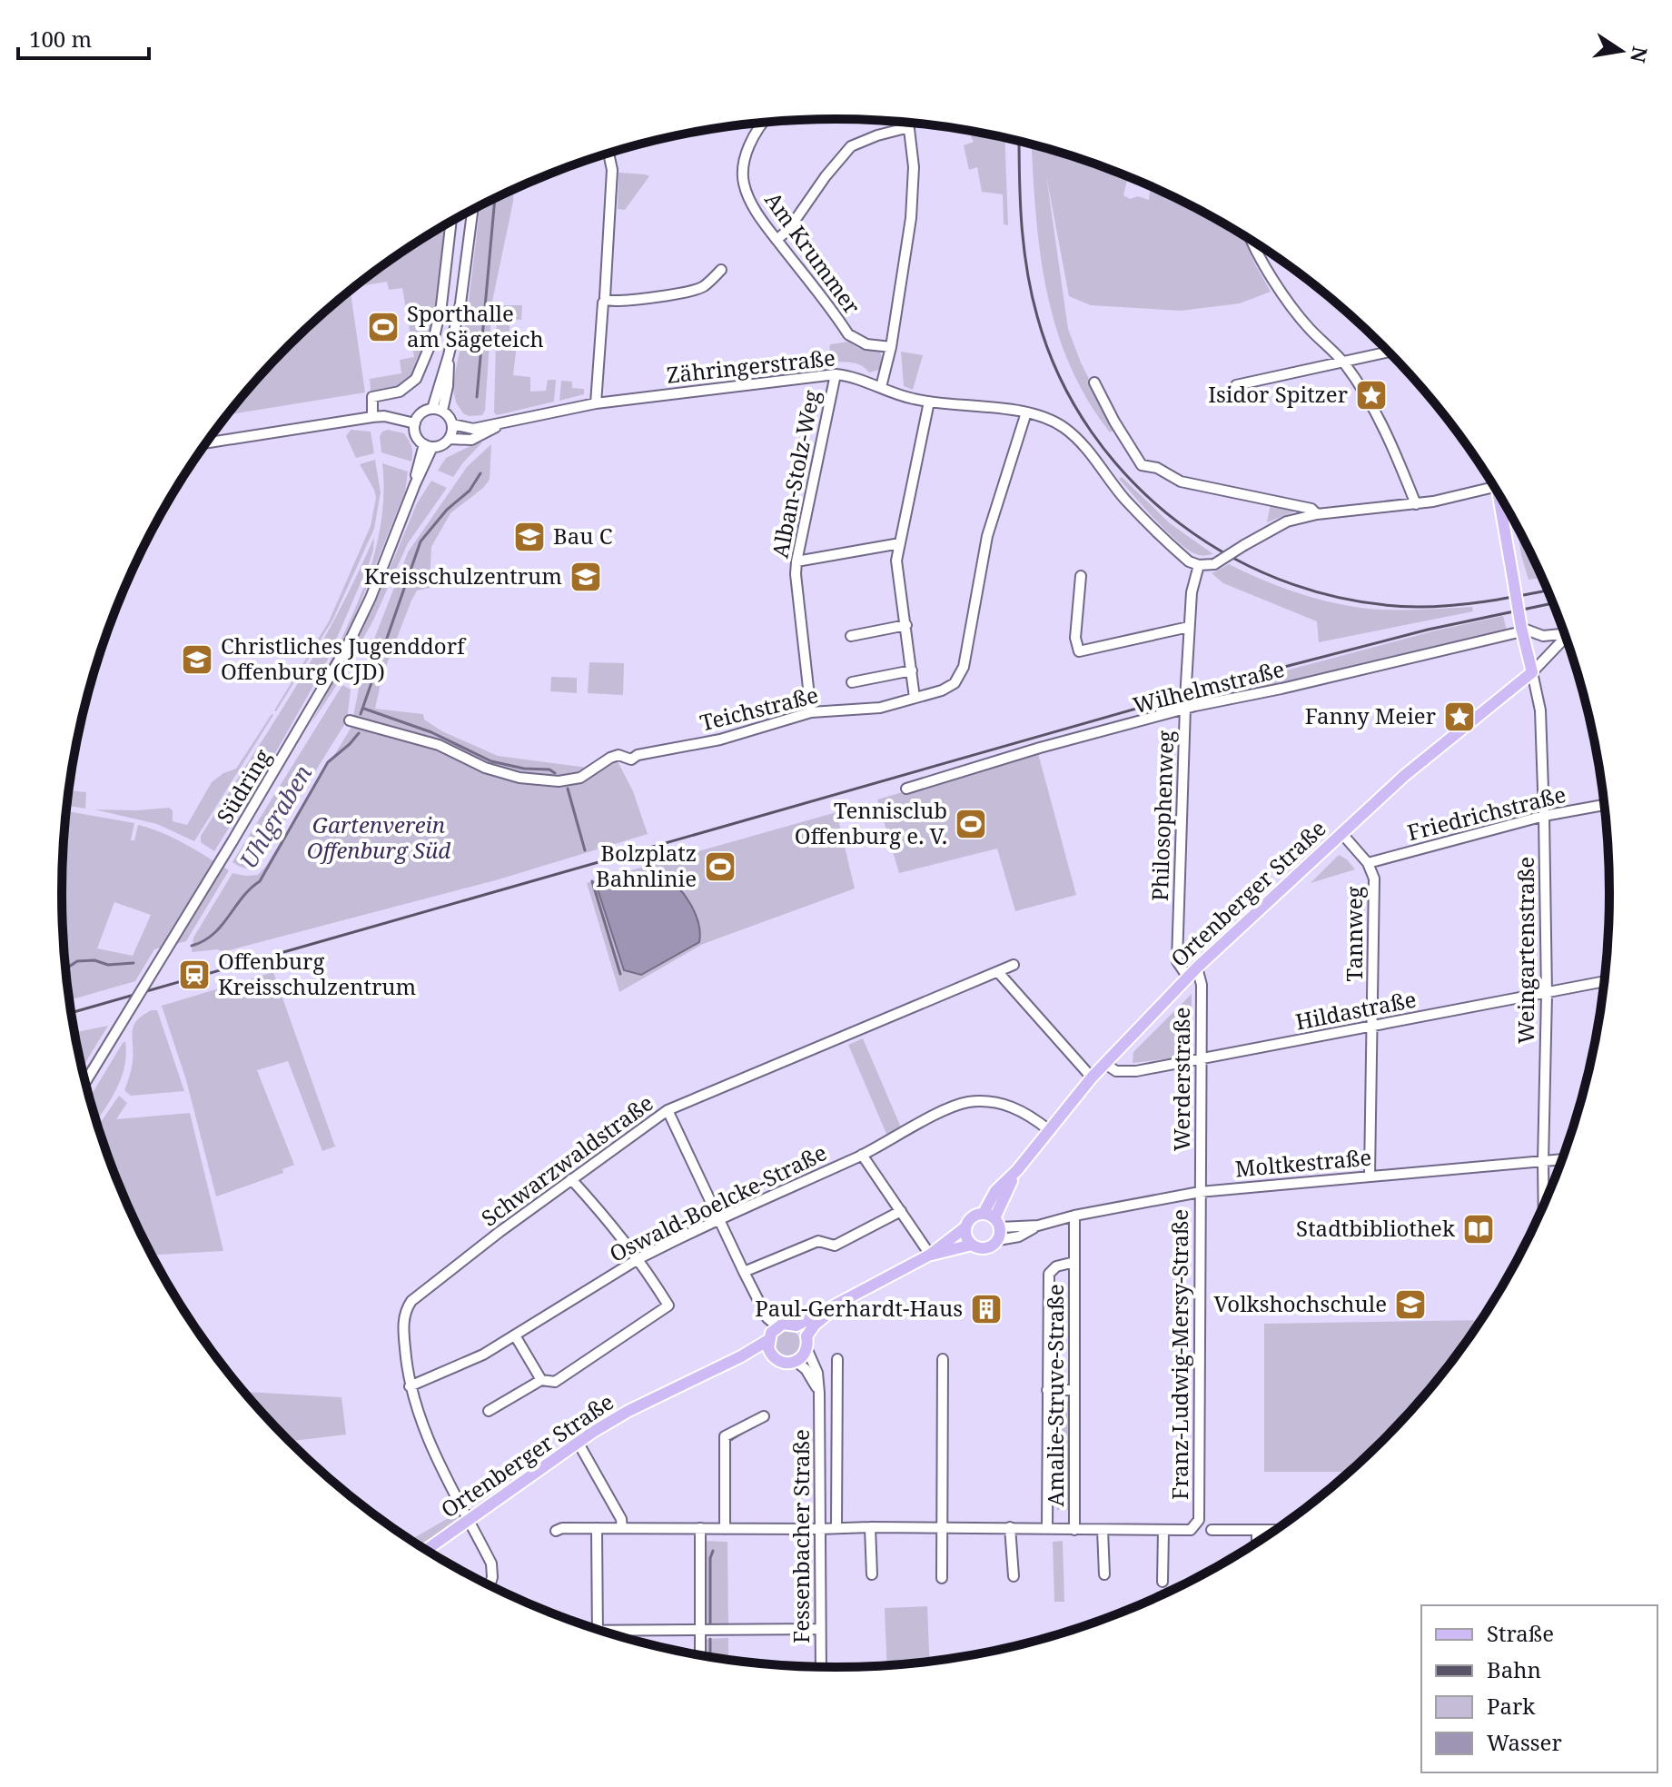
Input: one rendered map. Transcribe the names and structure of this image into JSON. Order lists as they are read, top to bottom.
{
  "streets": {
    "main road": ["Ortenberger Straße"],
    "street": [
      "Am Krummer",
      "Zähringerstraße",
      "Alban-Stolz-Weg",
      "Wilhelmstraße",
      "Teichstraße",
      "Südring",
      "Friedrichstraße",
      "Philosophenweg",
      "Tannweg",
      "Weingartenstraße",
      "Hildastraße",
      "Werderstraße",
      "Schwarzwaldstraße",
      "Moltkestraße",
      "Oswald-Boelcke-Straße",
      "Franz-Ludwig-Mersy-Straße",
      "Amalie-Struve-Straße",
      "Fessenbacher Straße"
    ]
  },
  "crossings": [
    ["Zähringerstraße", "Alban-Stolz-Weg"],
    ["Zähringerstraße", "Teichstraße"],
    ["Zähringerstraße", "Südring"],
    ["Zähringerstraße", "Philosophenweg"],
    ["Alban-Stolz-Weg", "Teichstraße"],
    ["Wilhelmstraße", "Philosophenweg"],
    ["Wilhelmstraße", "Ortenberger Straße"],
    ["Wilhelmstraße", "Weingartenstraße"],
    ["Friedrichstraße", "Tannweg"],
    ["Friedrichstraße", "Weingartenstraße"],
    ["Philosophenweg", "Ortenberger Straße"],
    ["Ortenberger Straße", "Tannweg"],
    ["Ortenberger Straße", "Weingartenstraße"],
    ["Ortenberger Straße", "Hildastraße"],
    ["Ortenberger Straße", "Werderstraße"],
    ["Ortenberger Straße", "Schwarzwaldstraße"],
    ["Ortenberger Straße", "Moltkestraße"],
    ["Ortenberger Straße", "Oswald-Boelcke-Straße"],
    ["Ortenberger Straße", "Fessenbacher Straße"],
    ["Tannweg", "Hildastraße"],
    ["Tannweg", "Moltkestraße"],
    ["Weingartenstraße", "Hildastraße"],
    ["Weingartenstraße", "Moltkestraße"],
    ["Hildastraße", "Werderstraße"],
    ["Werderstraße", "Moltkestraße"],
    ["Werderstraße", "Franz-Ludwig-Mersy-Straße"],
    ["Schwarzwaldstraße", "Oswald-Boelcke-Straße"],
    ["Moltkestraße", "Franz-Ludwig-Mersy-Straße"],
    ["Moltkestraße", "Amalie-Struve-Straße"],
    ["Franz-Ludwig-Mersy-Straße", "Amalie-Struve-Straße"],
    ["Franz-Ludwig-Mersy-Straße", "Fessenbacher Straße"]
  ],
  "water": ["Uhlgraben"],
  "parks": ["Gartenverein Offenburg Süd"],
  "places": {
    "sports": ["Sporthalle am Sägeteich", "Tennisclub Offenburg e. V.", "Bolzplatz Bahnlinie"],
    "place": ["Isidor Spitzer", "Fanny Meier"],
    "school or university": [
      "Bau C",
      "Kreisschulzentrum",
      "Christliches Jugenddorf Offenburg (CJD)",
      "Volkshochschule"
    ],
    "station": ["Offenburg Kreisschulzentrum"],
    "library": ["Stadtbibliothek"],
    "building": ["Paul-Gerhardt-Haus"]
  },
  "legend": [
    "Straße",
    "Bahn",
    "Park",
    "Wasser"
  ],
  "scale_bar": "100 m",
  "north": "right"
}
